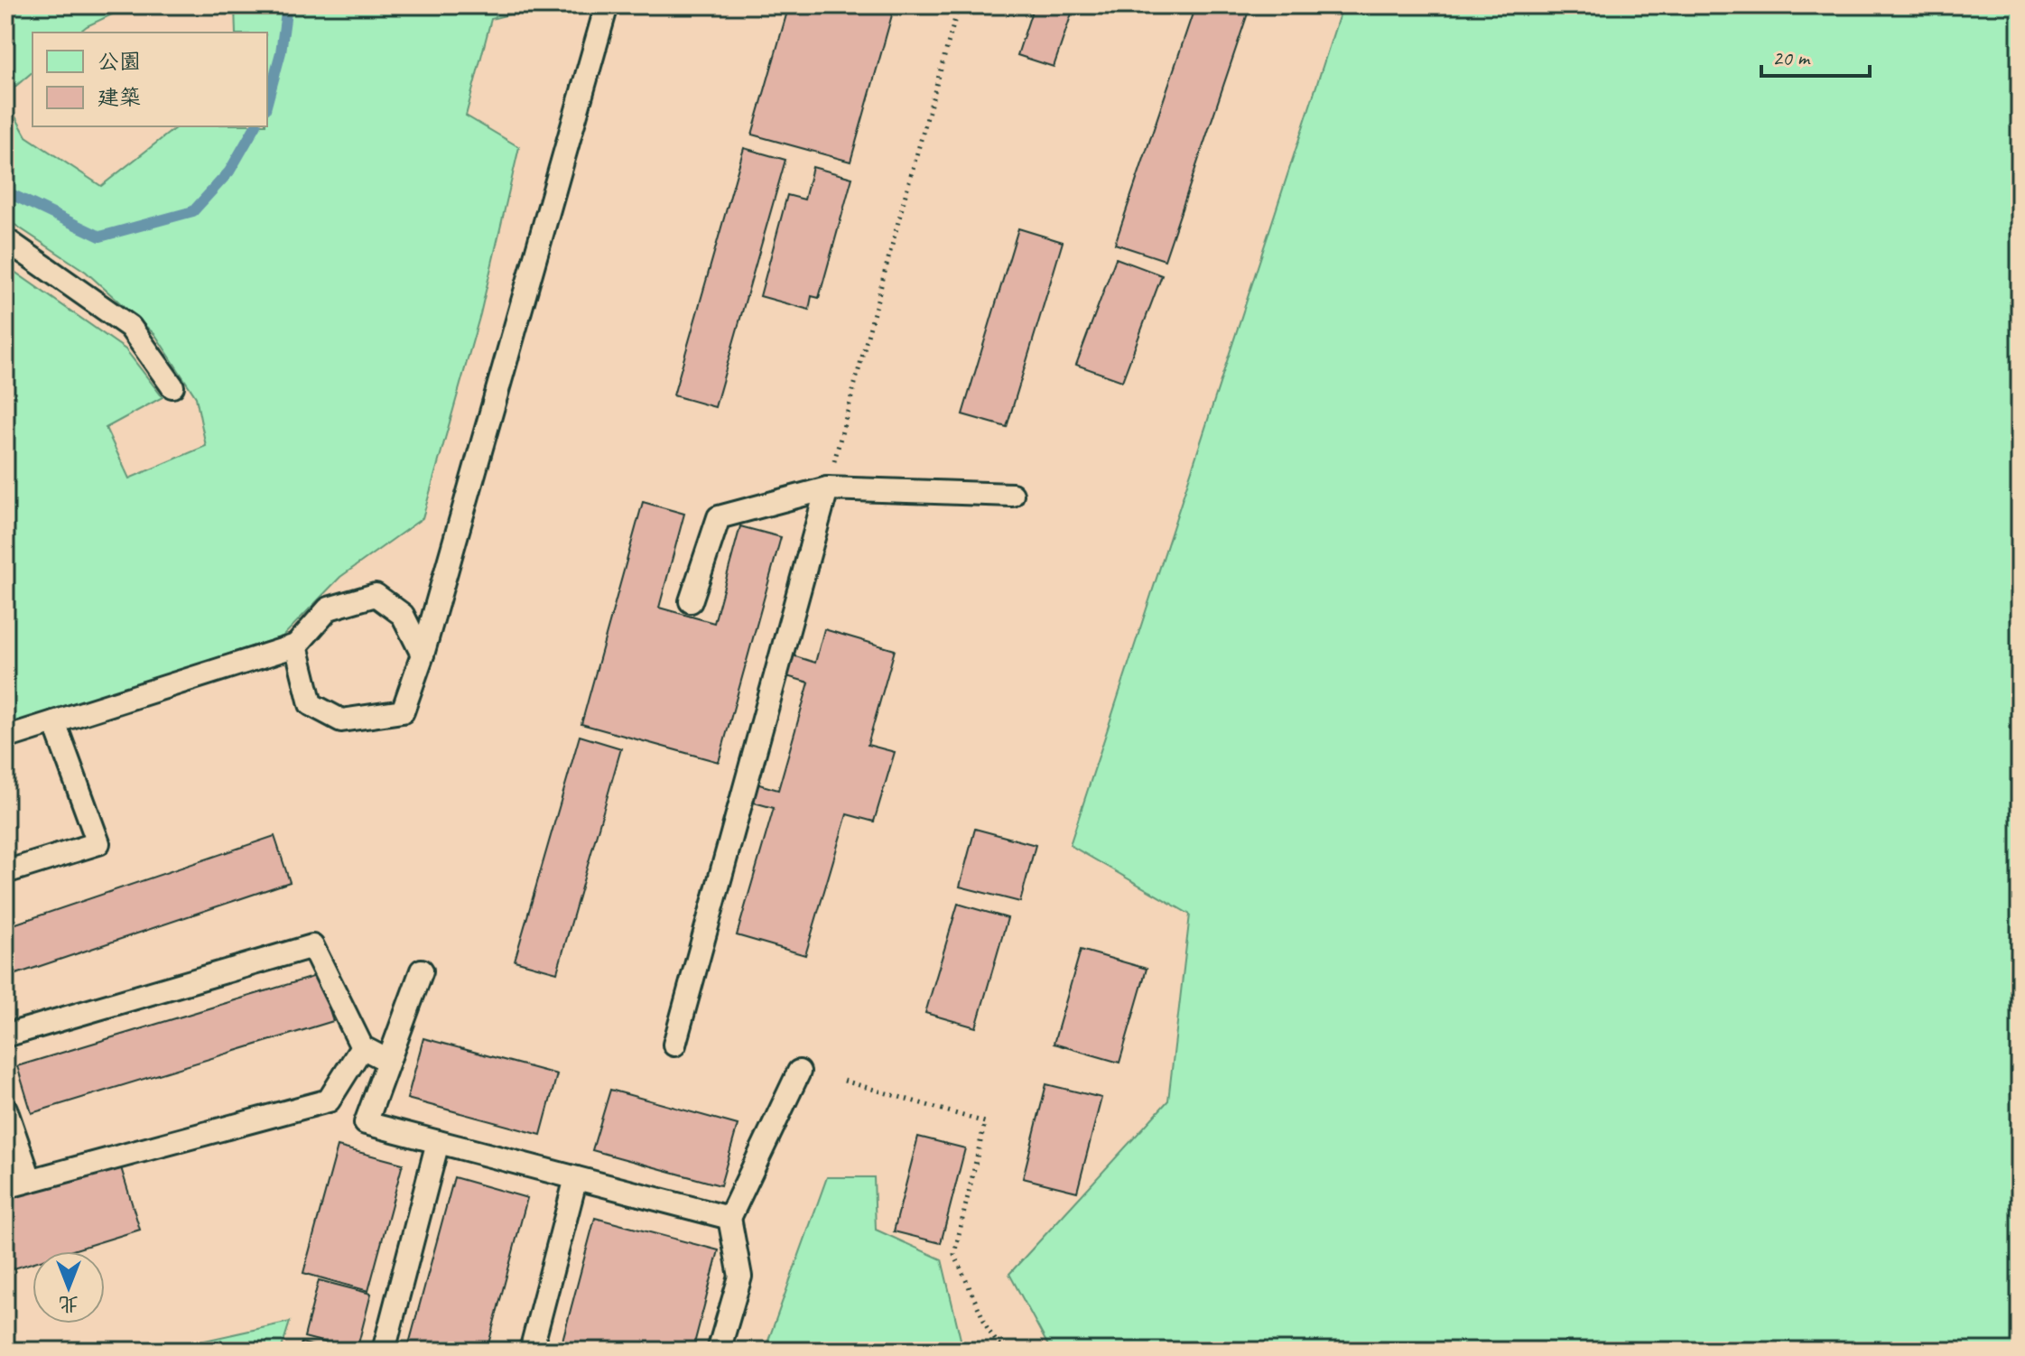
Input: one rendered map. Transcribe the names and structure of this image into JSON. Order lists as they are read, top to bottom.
{
  "legend": ["公園", "建築"],
  "scale_bar": "20 m",
  "north": "bottom"
}
